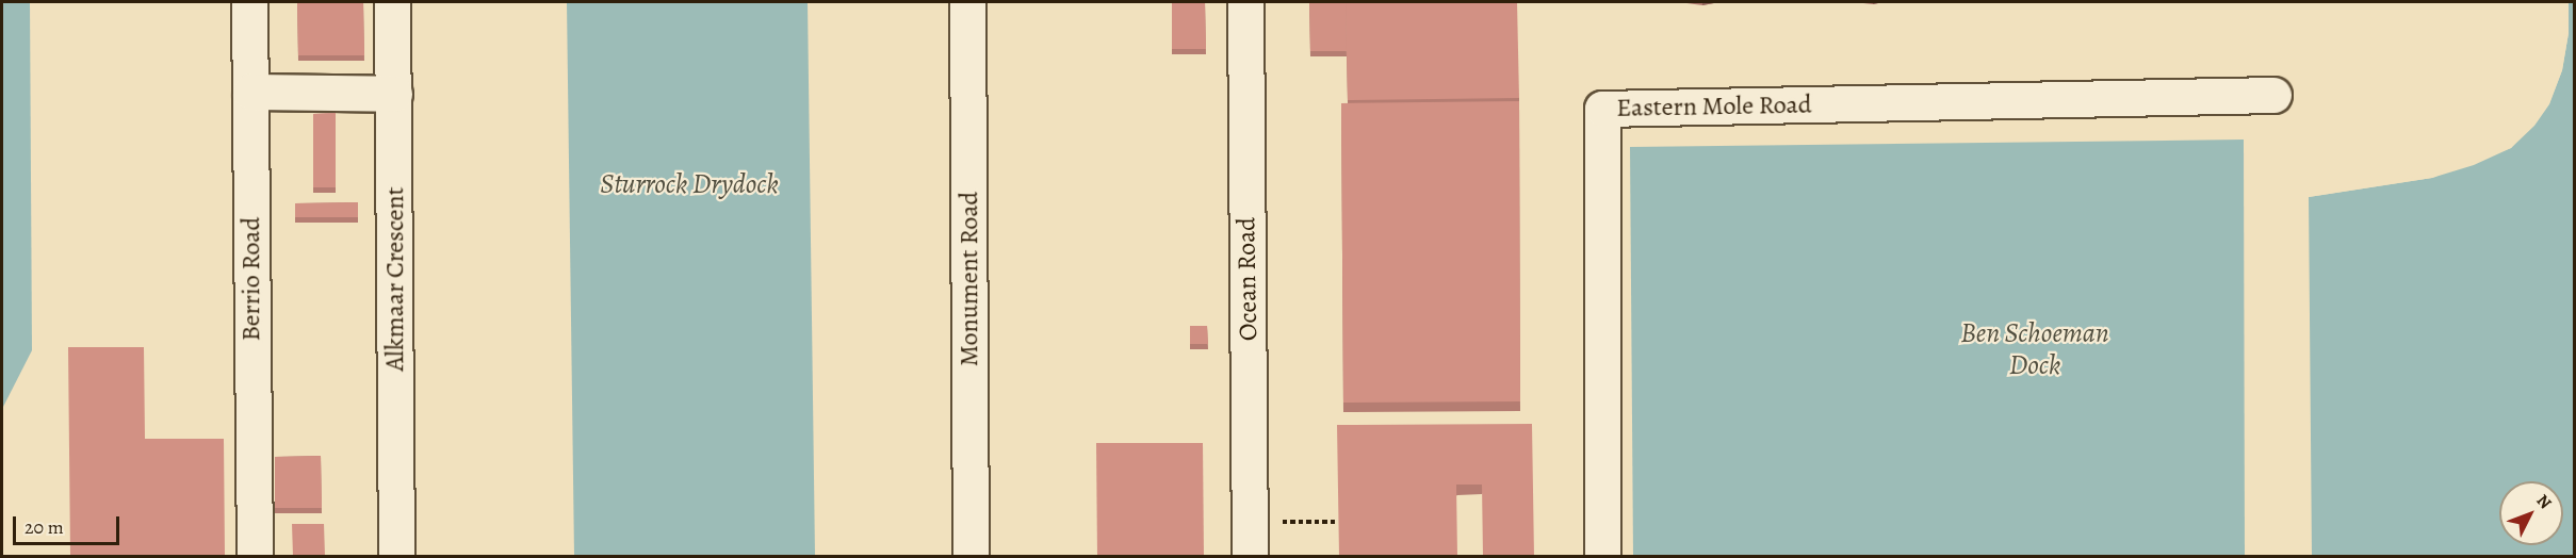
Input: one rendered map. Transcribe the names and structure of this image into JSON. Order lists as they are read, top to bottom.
{
  "streets": {
    "street": [
      "Eastern Mole Road",
      "Berrio Road",
      "Alkmaar Crescent",
      "Monument Road",
      "Ocean Road"
    ]
  },
  "water": ["Sturrock Drydock", "Ben Schoeman Dock"],
  "scale_bar": "20 m",
  "north": "top right"
}
